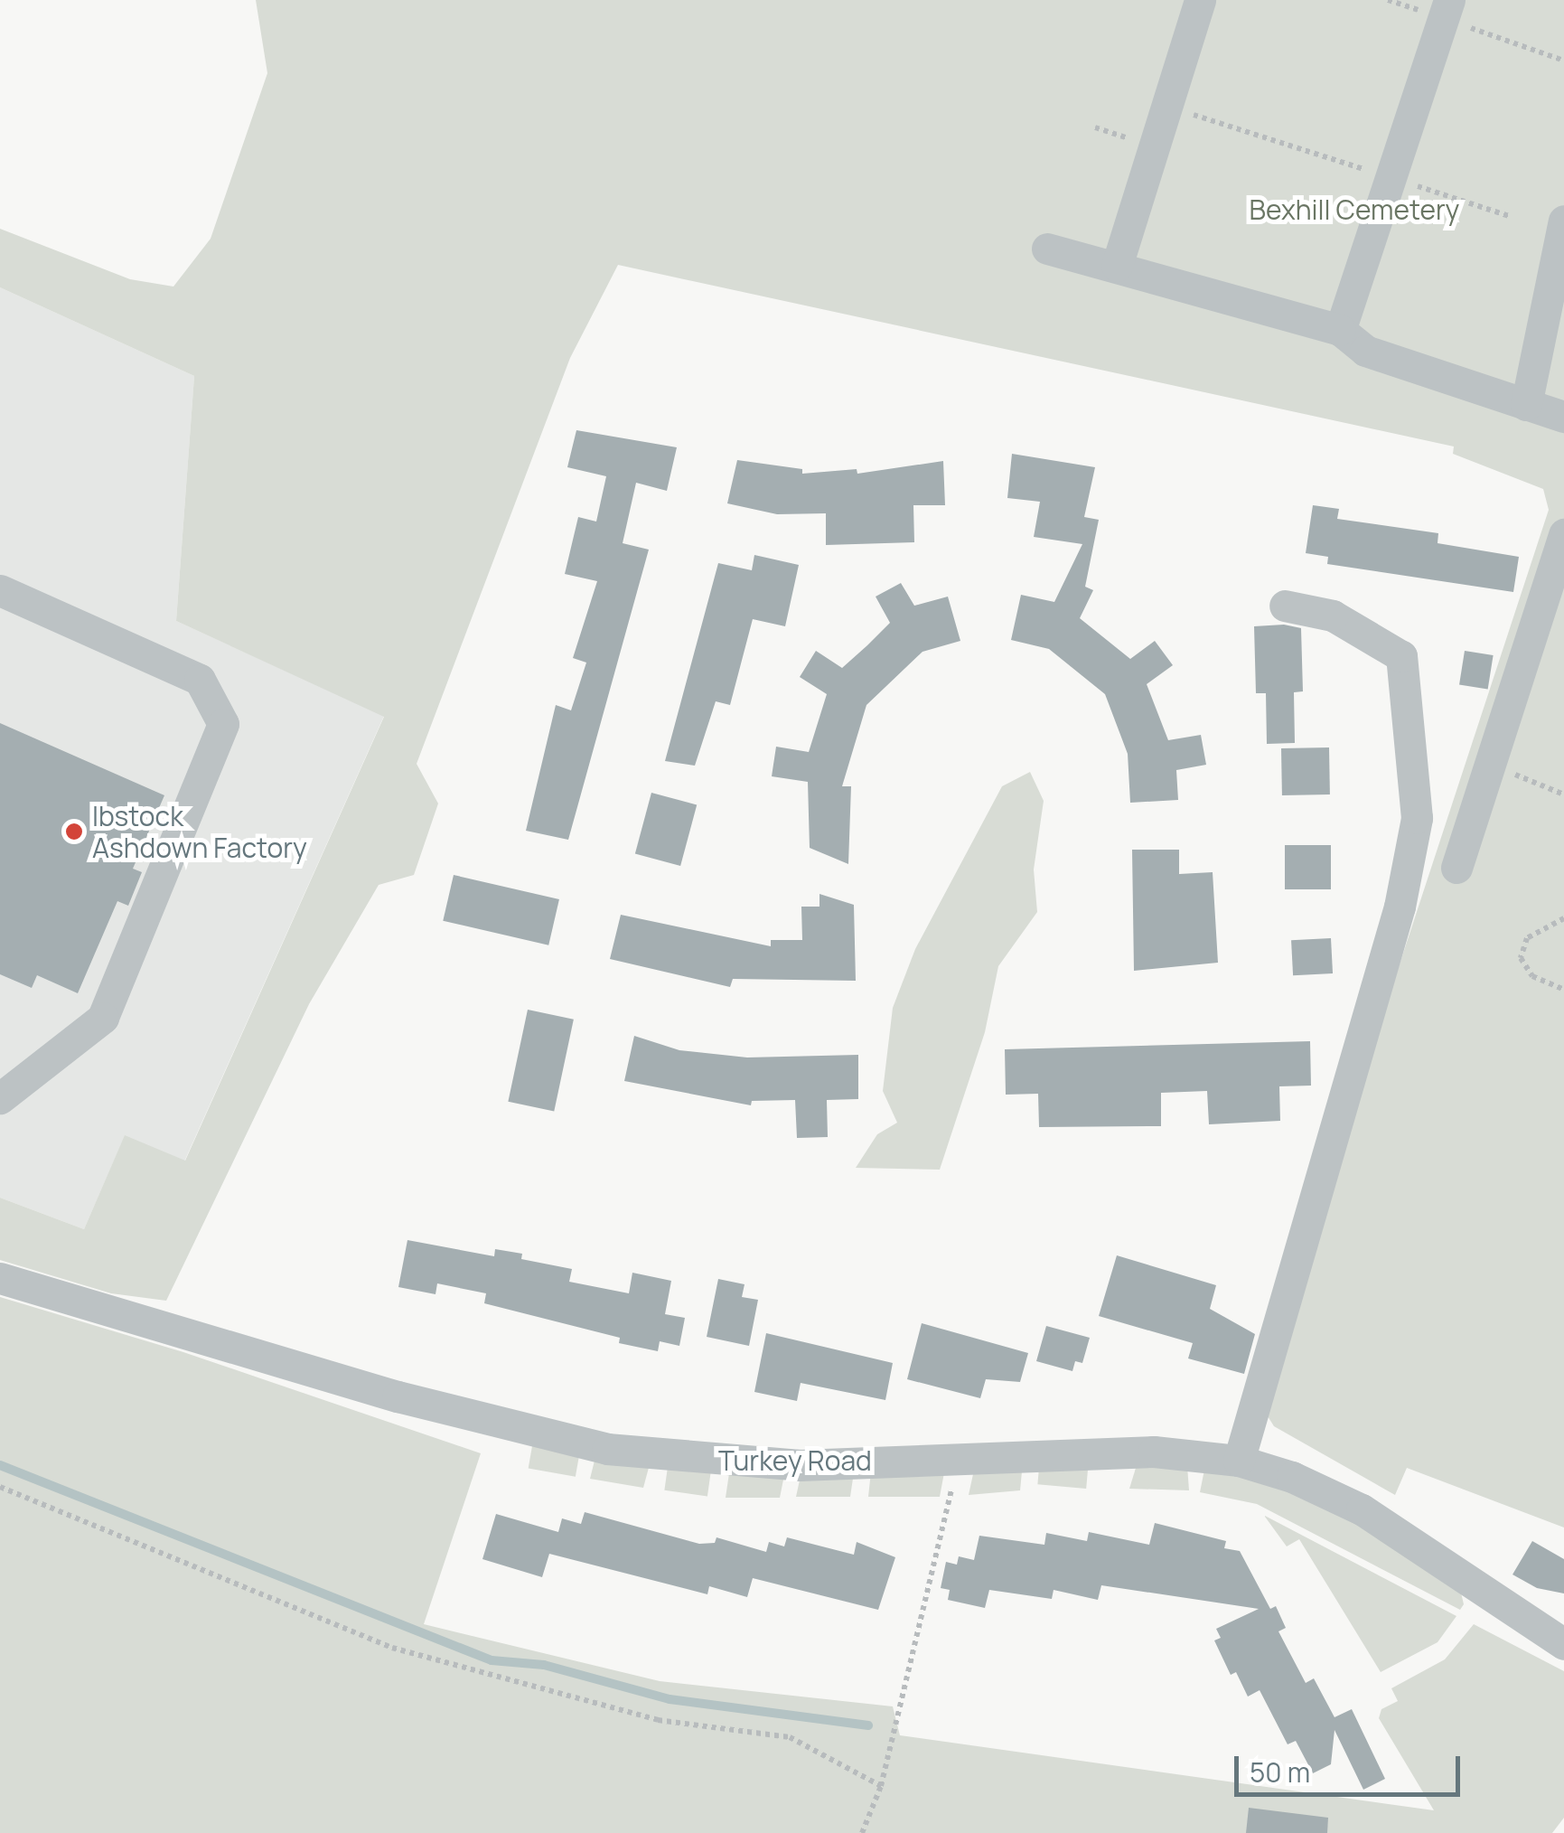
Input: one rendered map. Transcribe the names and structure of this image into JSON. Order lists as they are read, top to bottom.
{
  "streets": {
    "street": ["Turkey Road"]
  },
  "parks": ["Bexhill Cemetery"],
  "places": ["Ibstock Ashdown Factory"],
  "scale_bar": "50 m"
}
